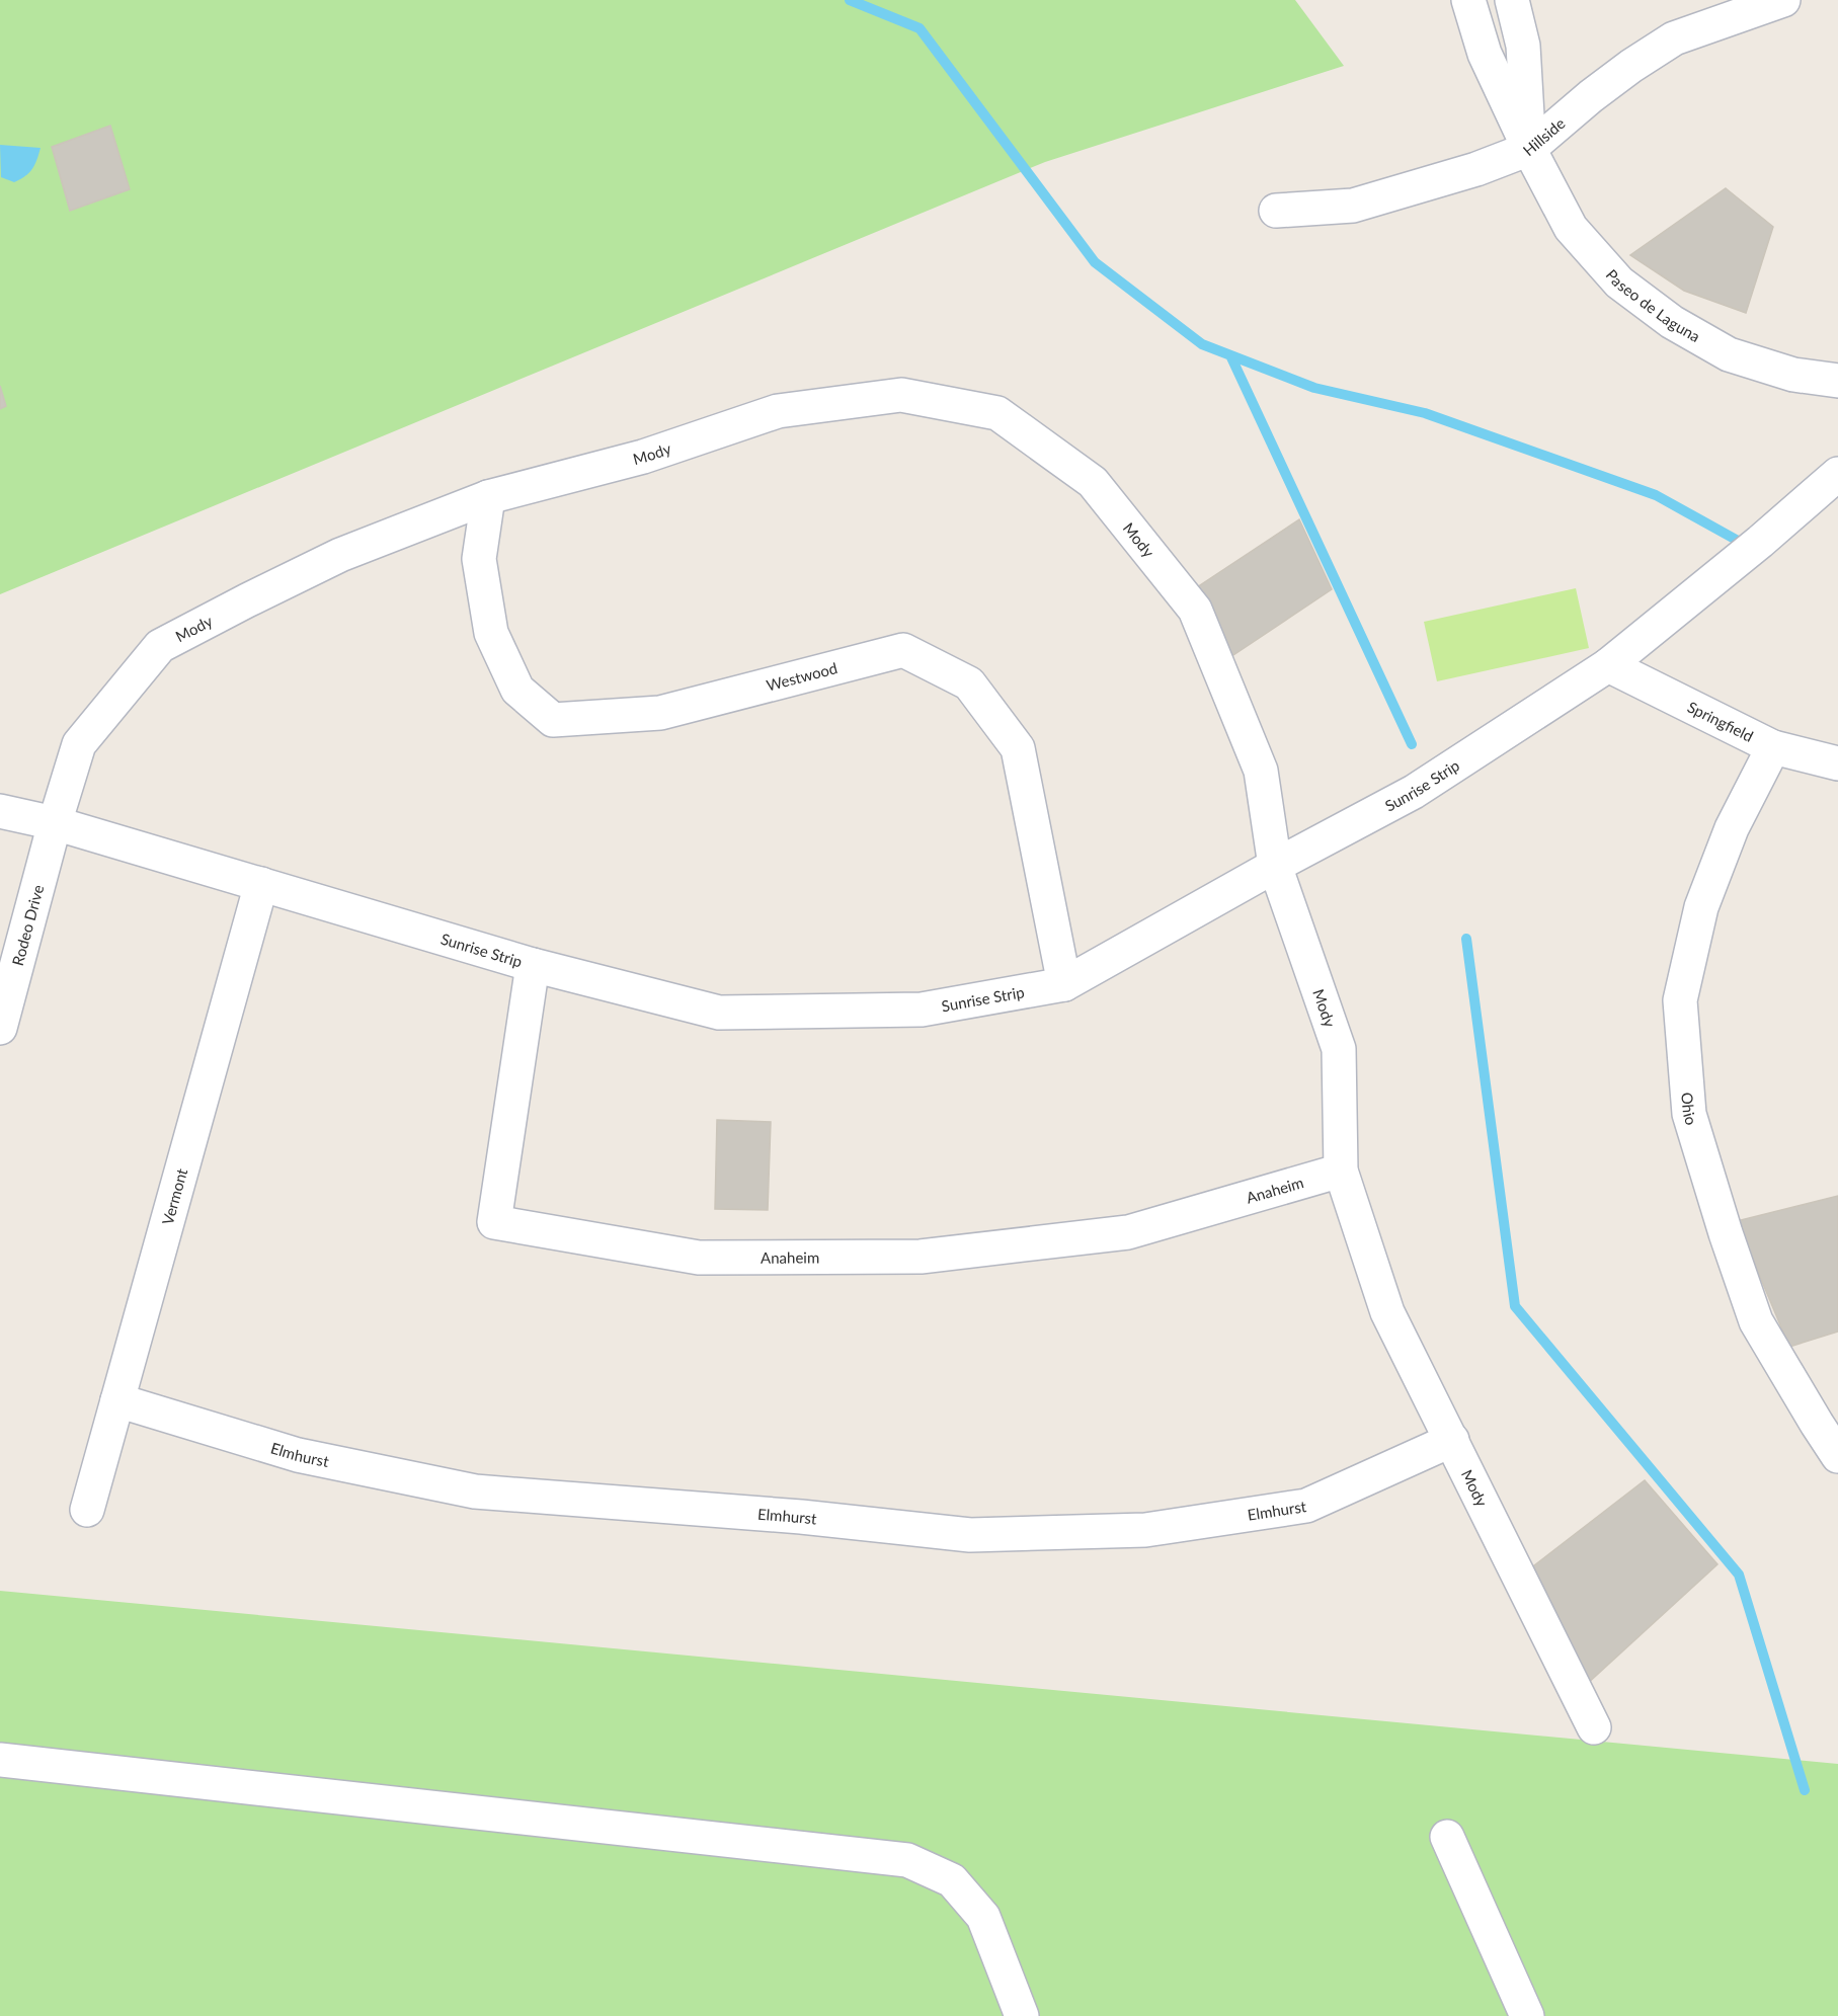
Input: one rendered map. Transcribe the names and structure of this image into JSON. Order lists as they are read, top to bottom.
{
  "streets": {
    "street": [
      "Hillside",
      "Paseo de Laguna",
      "Mody",
      "Westwood",
      "Springfield",
      "Sunrise Strip",
      "Rodeo Drive",
      "Ohio",
      "Anaheim",
      "Vermont",
      "Elmhurst"
    ]
  },
  "crossings": [
    ["Hillside", "Paseo de Laguna"],
    ["Mody", "Westwood"],
    ["Mody", "Sunrise Strip"],
    ["Mody", "Rodeo Drive"],
    ["Mody", "Anaheim"],
    ["Mody", "Elmhurst"],
    ["Westwood", "Sunrise Strip"],
    ["Springfield", "Sunrise Strip"],
    ["Springfield", "Ohio"],
    ["Sunrise Strip", "Rodeo Drive"],
    ["Sunrise Strip", "Anaheim"],
    ["Sunrise Strip", "Vermont"],
    ["Vermont", "Elmhurst"]
  ]
}
